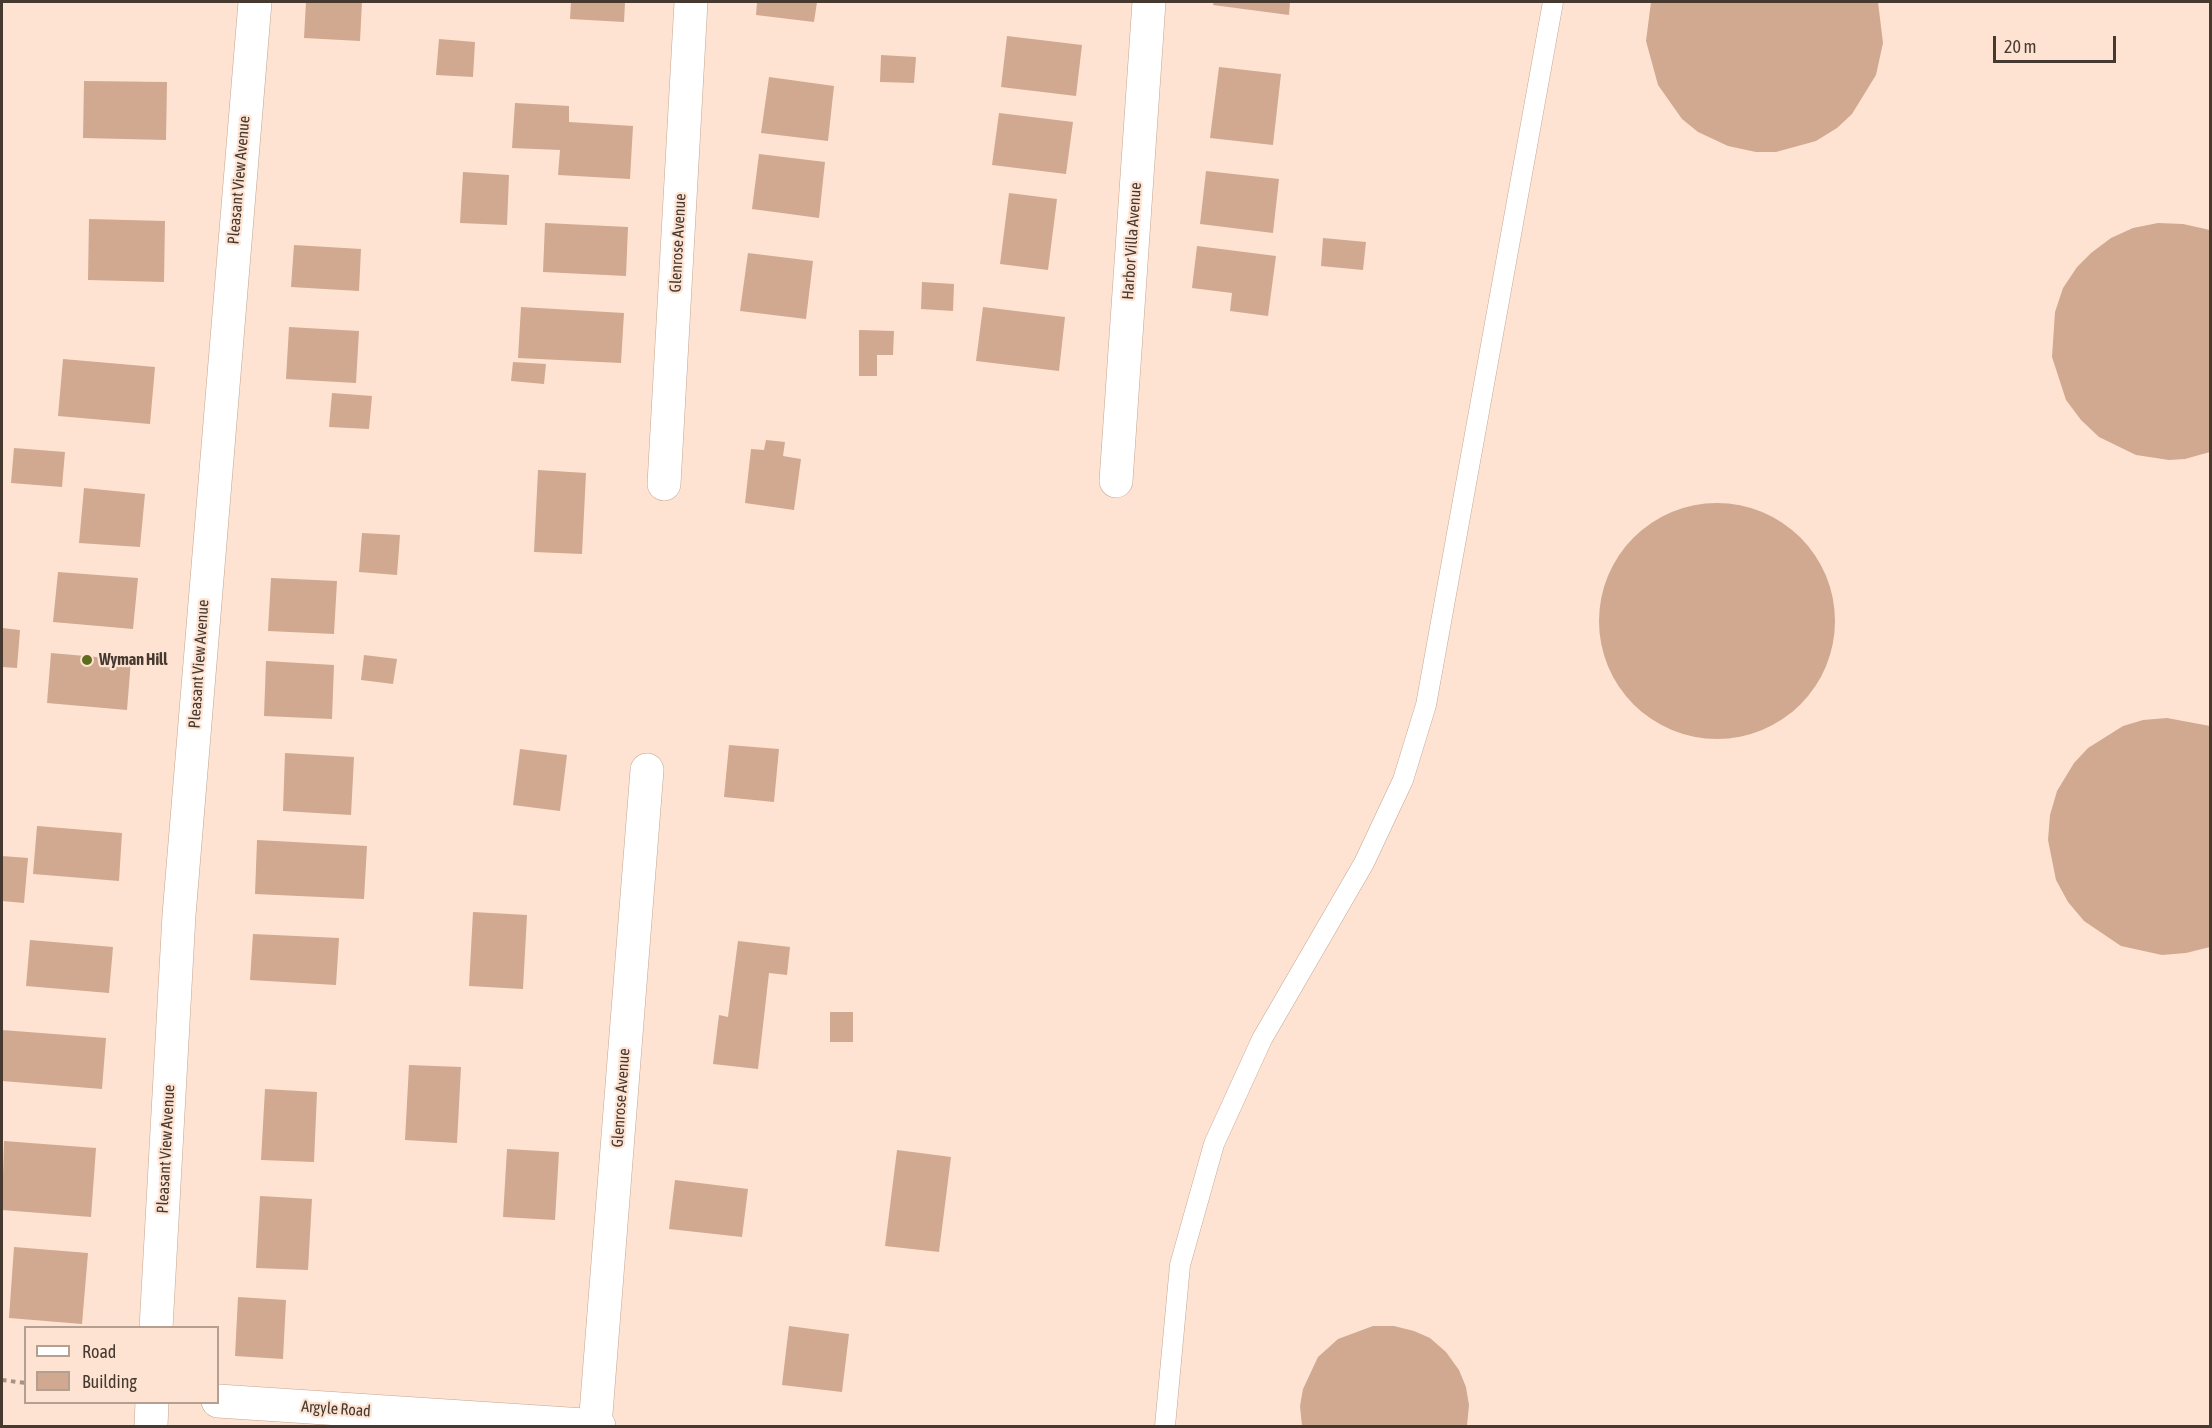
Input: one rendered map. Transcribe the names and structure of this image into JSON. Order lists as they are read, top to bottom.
{
  "streets": {
    "street": [
      "Pleasant View Avenue",
      "Harbor Villa Avenue",
      "Glenrose Avenue",
      "Argyle Road"
    ]
  },
  "crossings": [
    ["Glenrose Avenue", "Argyle Road"]
  ],
  "places": ["Wyman Hill"],
  "legend": ["Road", "Building"],
  "scale_bar": "20 m"
}
